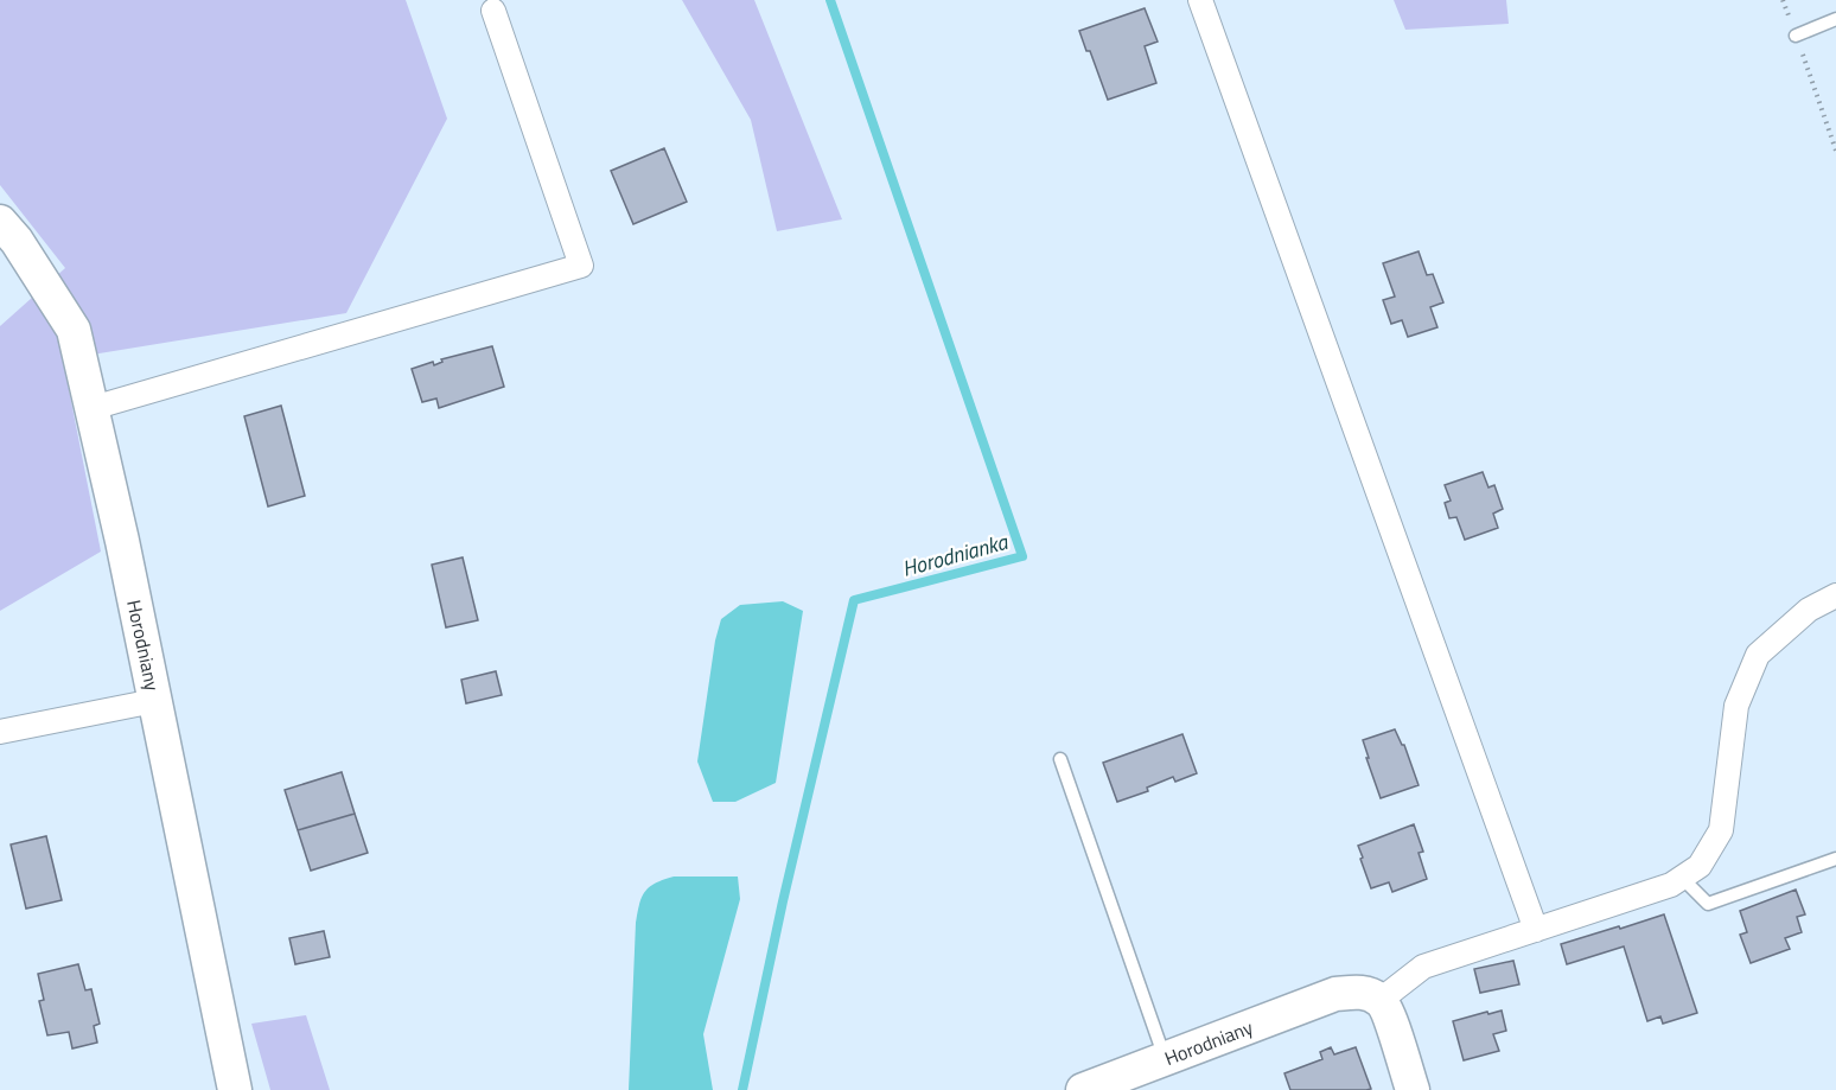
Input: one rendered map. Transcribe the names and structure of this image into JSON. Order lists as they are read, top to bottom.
{
  "streets": {
    "street": ["Horodniany"]
  },
  "water": ["Horodnianka"]
}
